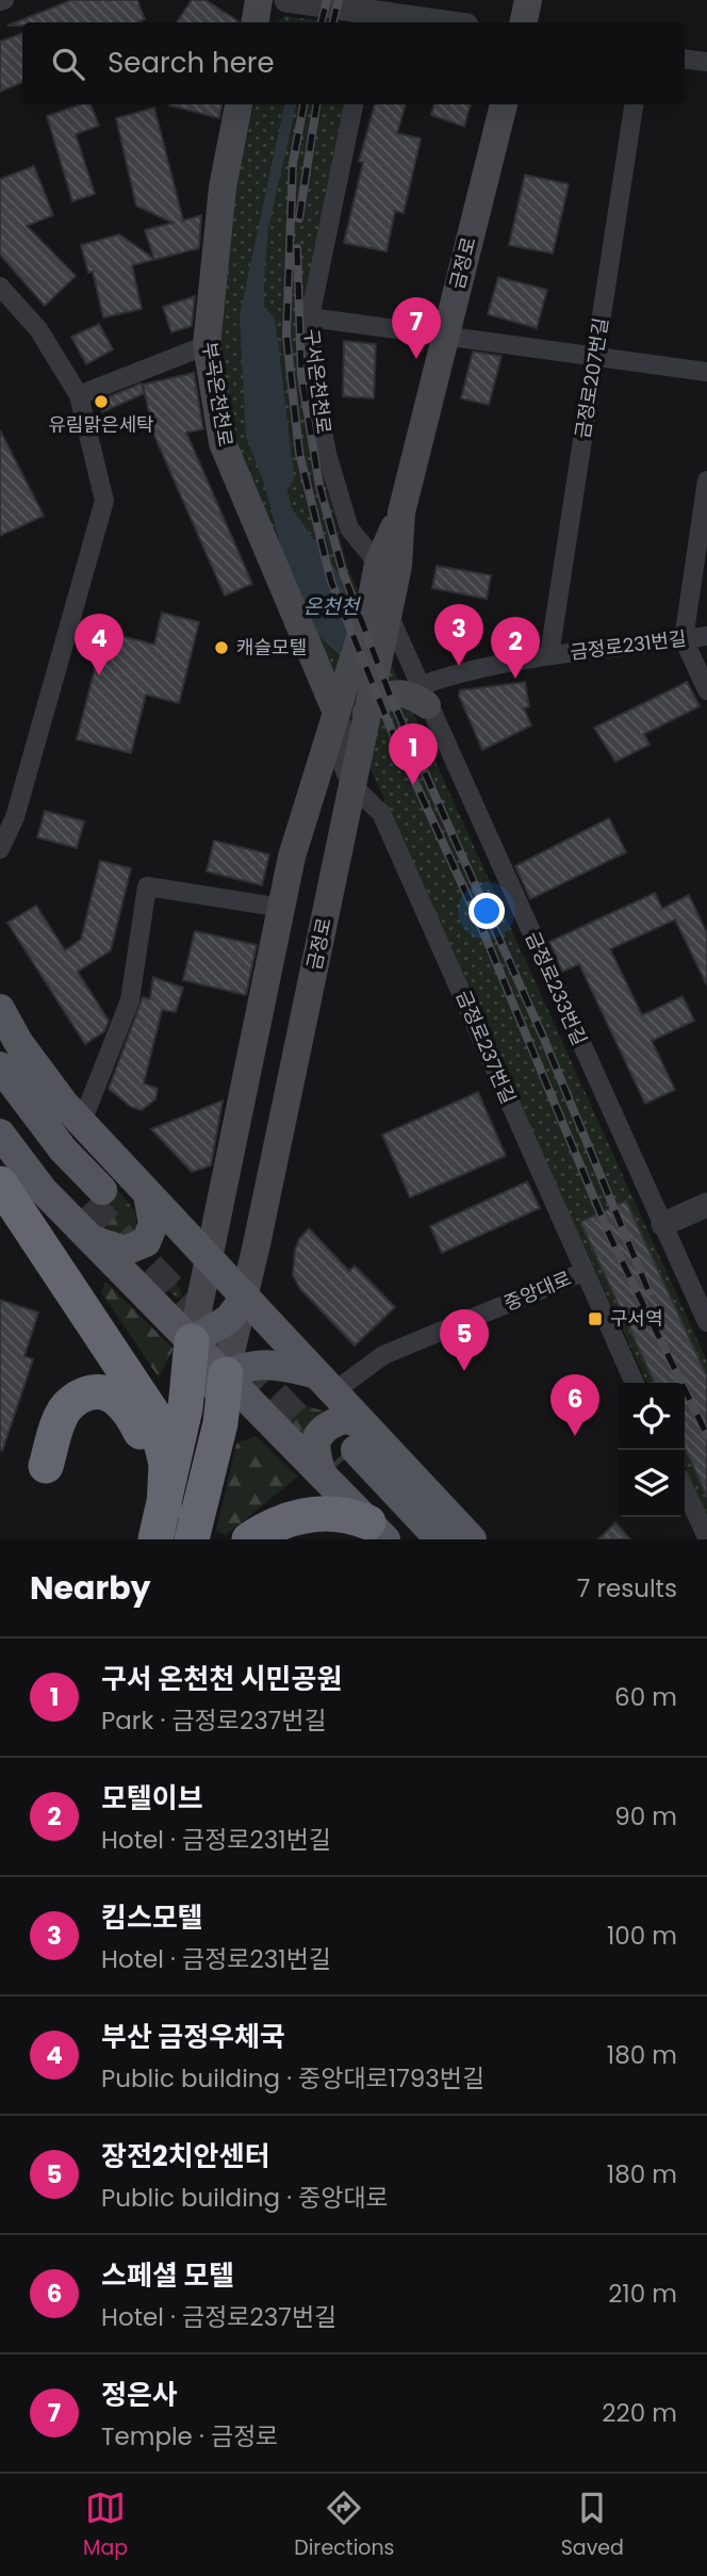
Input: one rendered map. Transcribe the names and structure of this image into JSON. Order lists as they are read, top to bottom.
{
  "streets": {
    "main road": ["금정로", "부곡온천천로"],
    "street": [
      "금정로207번길",
      "구서온천천로",
      "금정로231번길",
      "금정로233번길",
      "금정로237번길",
      "중앙대로"
    ]
  },
  "crossings": [
    ["금정로", "구서온천천로"],
    ["금정로", "부곡온천천로"],
    ["금정로", "금정로233번길"],
    ["금정로", "금정로237번길"],
    ["금정로207번길", "금정로231번길"],
    ["금정로231번길", "금정로233번길"],
    ["금정로237번길", "중앙대로"]
  ],
  "water": ["온천천"],
  "places": {
    "other": ["유림맑은세탁", "캐슬모텔"],
    "transit": ["구서역"]
  },
  "page": {
    "search": "Search here",
    "pins": [
      "7",
      "3",
      "4",
      "2",
      "1",
      "5",
      "6"
    ],
    "heading": ["Nearby", "7 results"],
    "list": [
      {
        "mark": "1",
        "name": "구서 온천천 시민공원",
        "note": "Park · 금정로237번길",
        "value": "60 m"
      },
      {
        "mark": "2",
        "name": "모텔이브",
        "note": "Hotel · 금정로231번길",
        "value": "90 m"
      },
      {
        "mark": "3",
        "name": "킴스모텔",
        "note": "Hotel · 금정로231번길",
        "value": "100 m"
      },
      {
        "mark": "4",
        "name": "부산 금정우체국",
        "note": "Public building · 중앙대로1793번길",
        "value": "180 m"
      },
      {
        "mark": "5",
        "name": "장전2치안센터",
        "note": "Public building · 중앙대로",
        "value": "180 m"
      },
      {
        "mark": "6",
        "name": "스페셜 모텔",
        "note": "Hotel · 금정로237번길",
        "value": "210 m"
      },
      {
        "mark": "7",
        "name": "정은사",
        "note": "Temple · 금정로",
        "value": "220 m"
      }
    ],
    "nav": ["Map", "Directions", "Saved"]
  }
}
